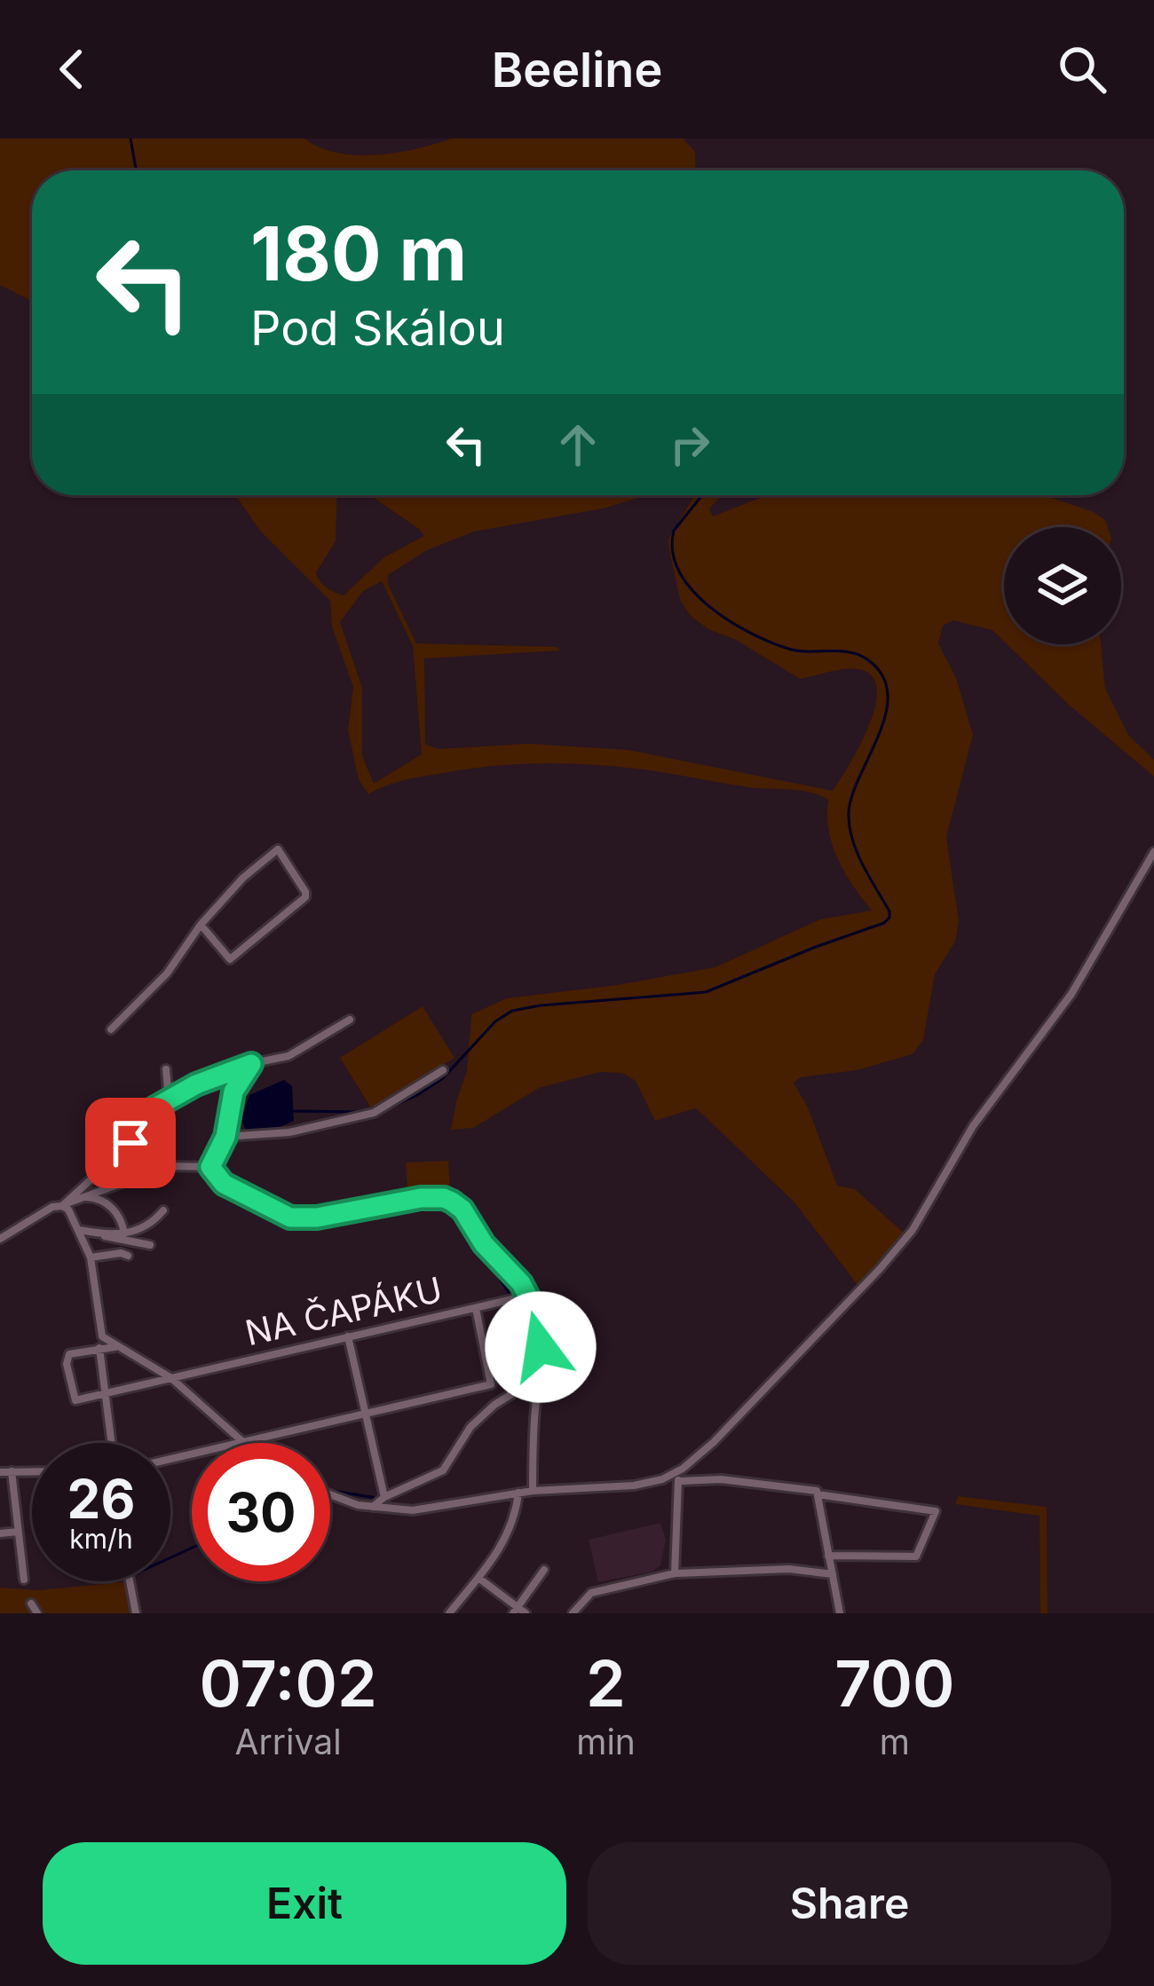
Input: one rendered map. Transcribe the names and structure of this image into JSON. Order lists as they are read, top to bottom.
{
  "streets": {
    "street": ["NA ČAPÁKU"]
  },
  "page": {
    "header": "Beeline",
    "turn": ["180 m", "Pod Skálou"],
    "speed": "26 km/h",
    "limit": "30",
    "eta": [
      "07:02",
      "Arrival",
      "2",
      "min",
      "700",
      "m"
    ],
    "buttons": ["Exit", "Share"]
  }
}
